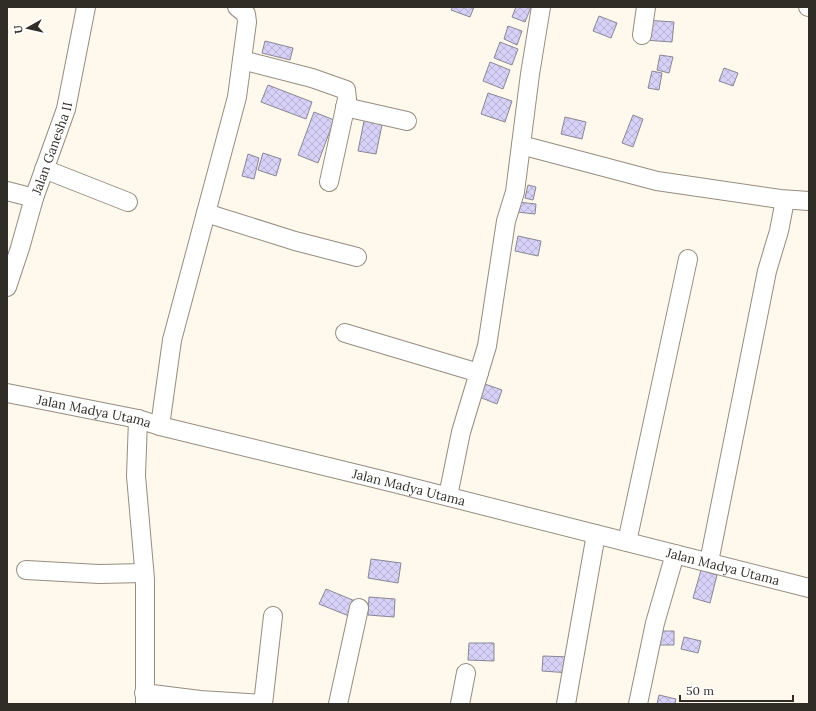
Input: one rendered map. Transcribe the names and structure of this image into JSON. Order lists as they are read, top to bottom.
{
  "streets": {
    "street": ["Jalan Ganesha II", "Jalan Madya Utama"]
  },
  "scale_bar": "50 m",
  "north": "left"
}
